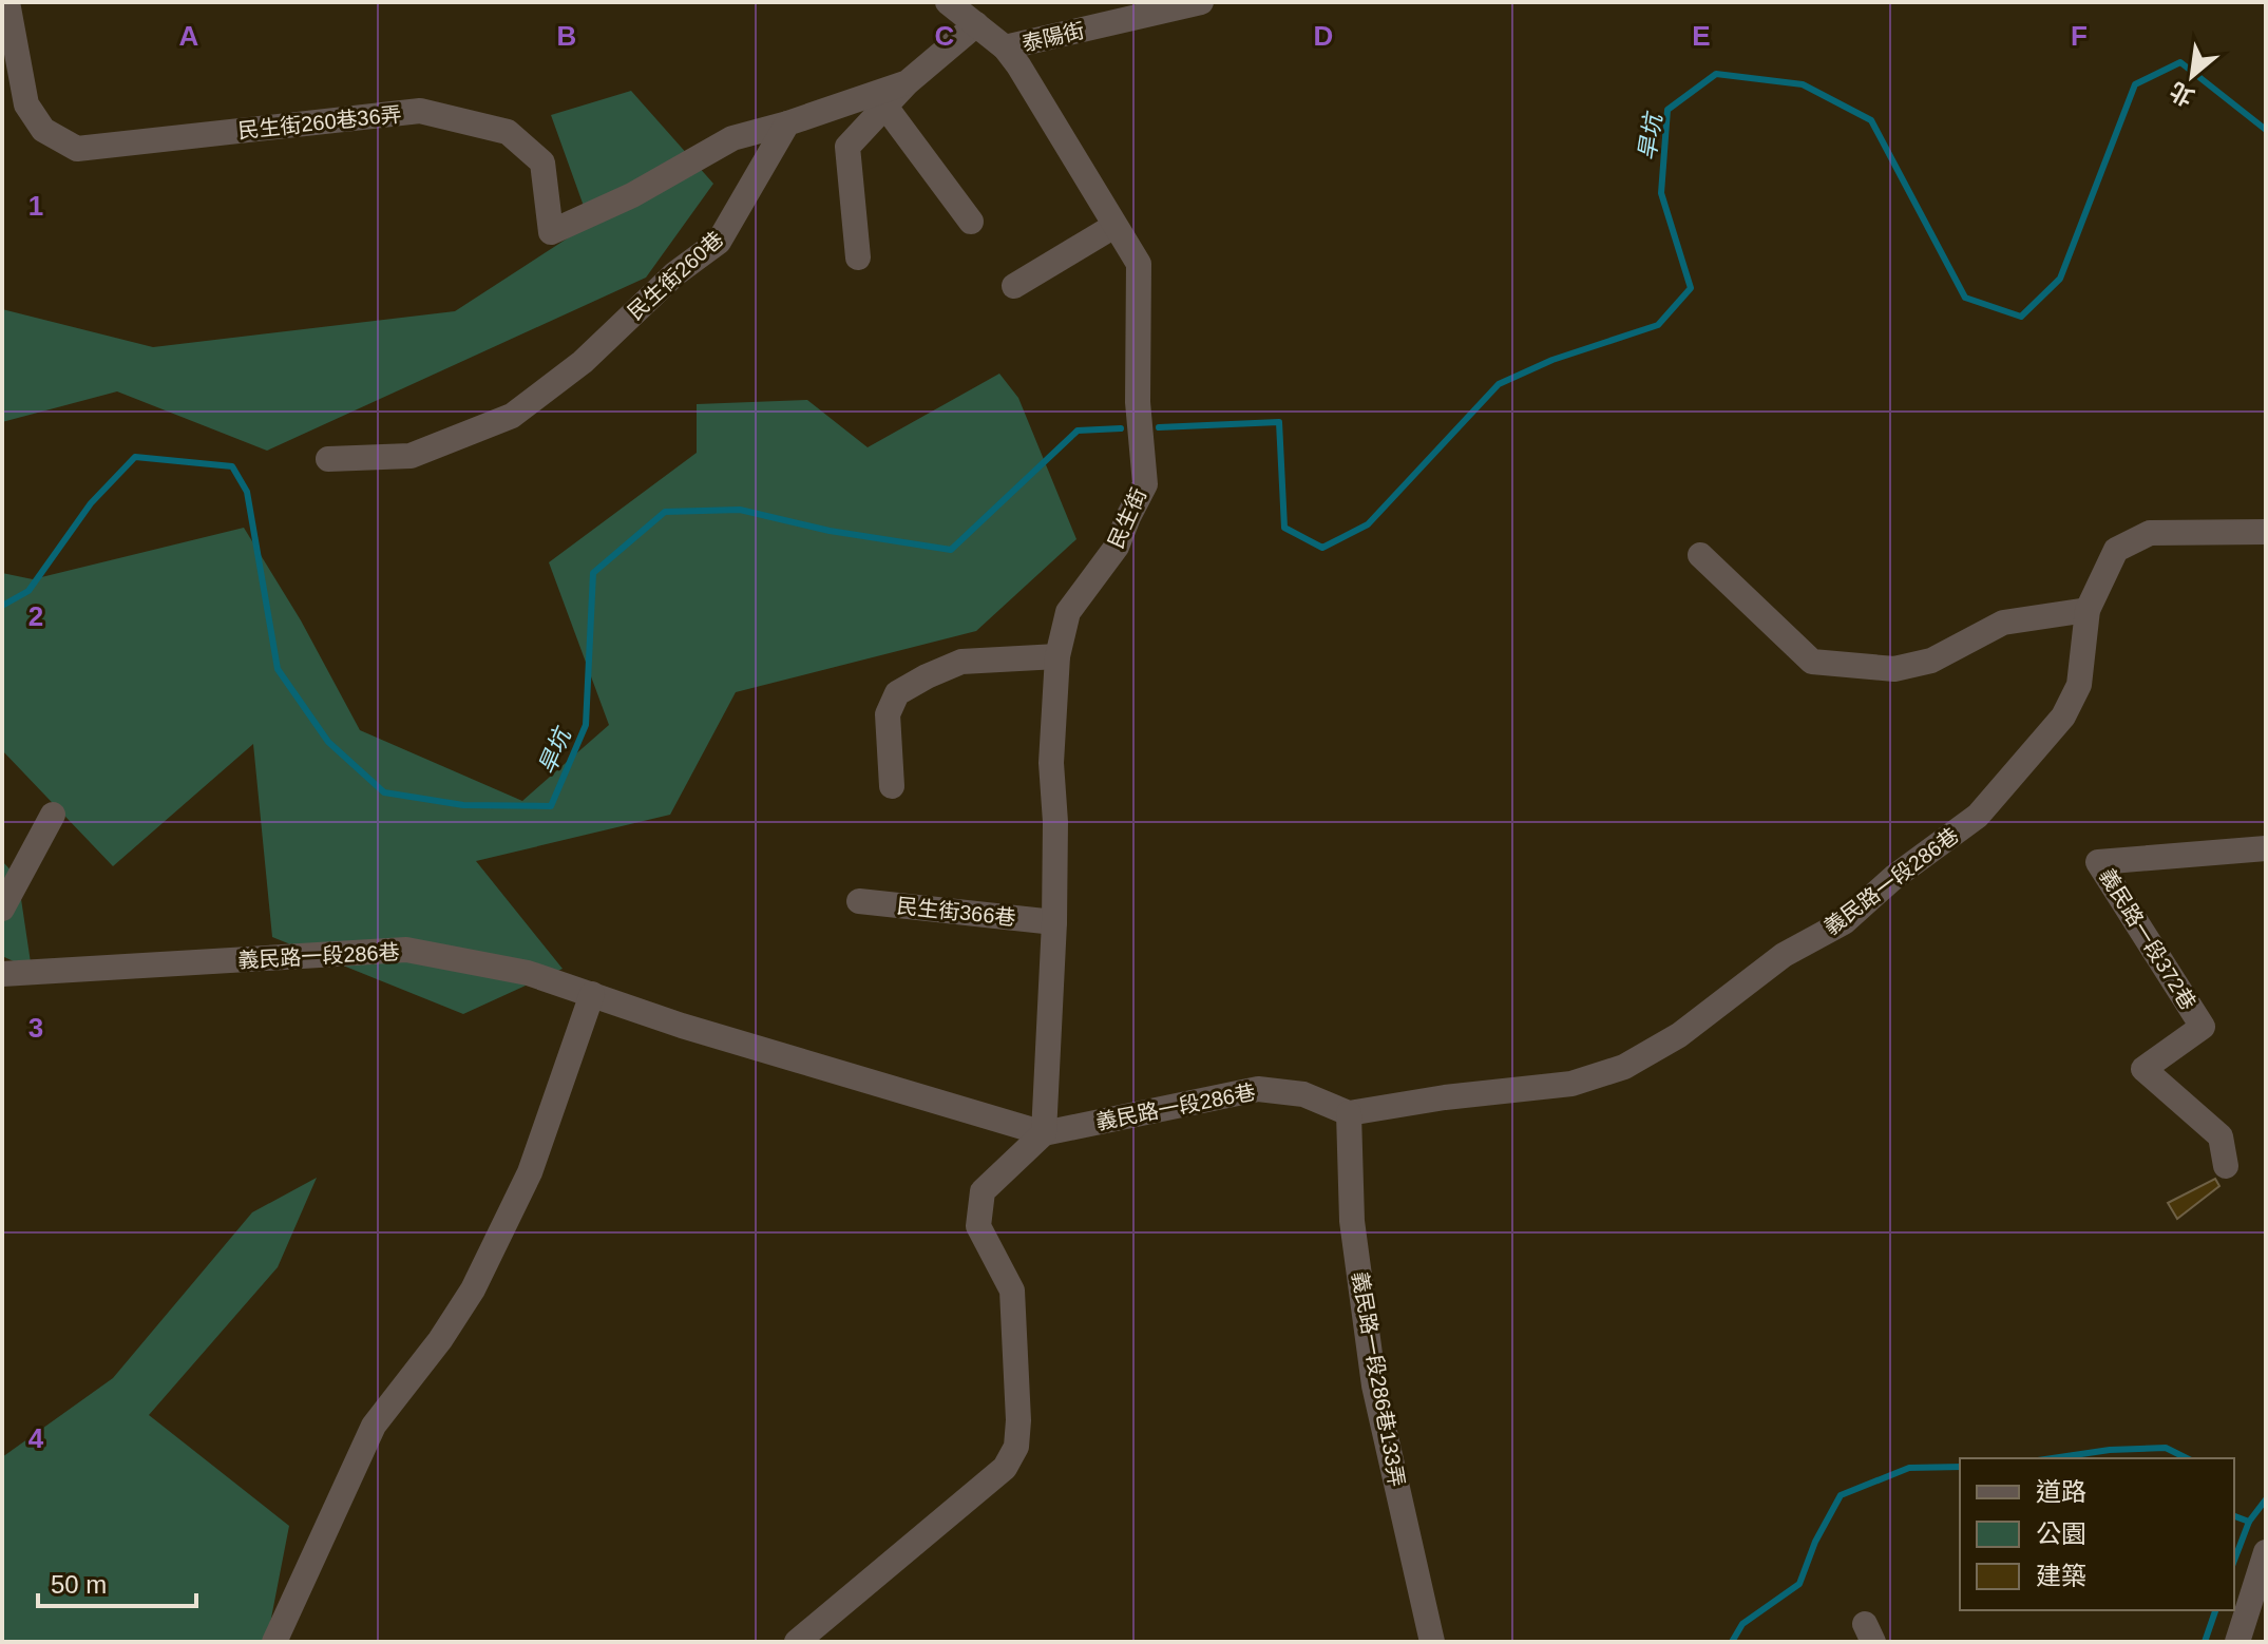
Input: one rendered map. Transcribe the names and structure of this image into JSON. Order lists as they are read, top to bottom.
{
  "streets": {
    "street": [
      "泰陽街",
      "民生街260巷36弄",
      "民生街260巷",
      "民生街",
      "義民路一段286巷",
      "民生街366巷",
      "義民路一段372巷",
      "義民路一段286巷133弄"
    ]
  },
  "crossings": [
    ["泰陽街", "民生街"],
    ["民生街260巷36弄", "民生街260巷"],
    ["民生街", "義民路一段286巷"],
    ["民生街", "民生街366巷"],
    ["義民路一段286巷", "義民路一段286巷133弄"]
  ],
  "water": ["旱坑"],
  "legend": ["道路", "公園", "建築"],
  "scale_bar": "50 m",
  "north": "bottom left",
  "grid": {
    "columns": [
      "A",
      "B",
      "C",
      "D",
      "E",
      "F"
    ],
    "rows": [
      "1",
      "2",
      "3",
      "4"
    ]
  }
}
